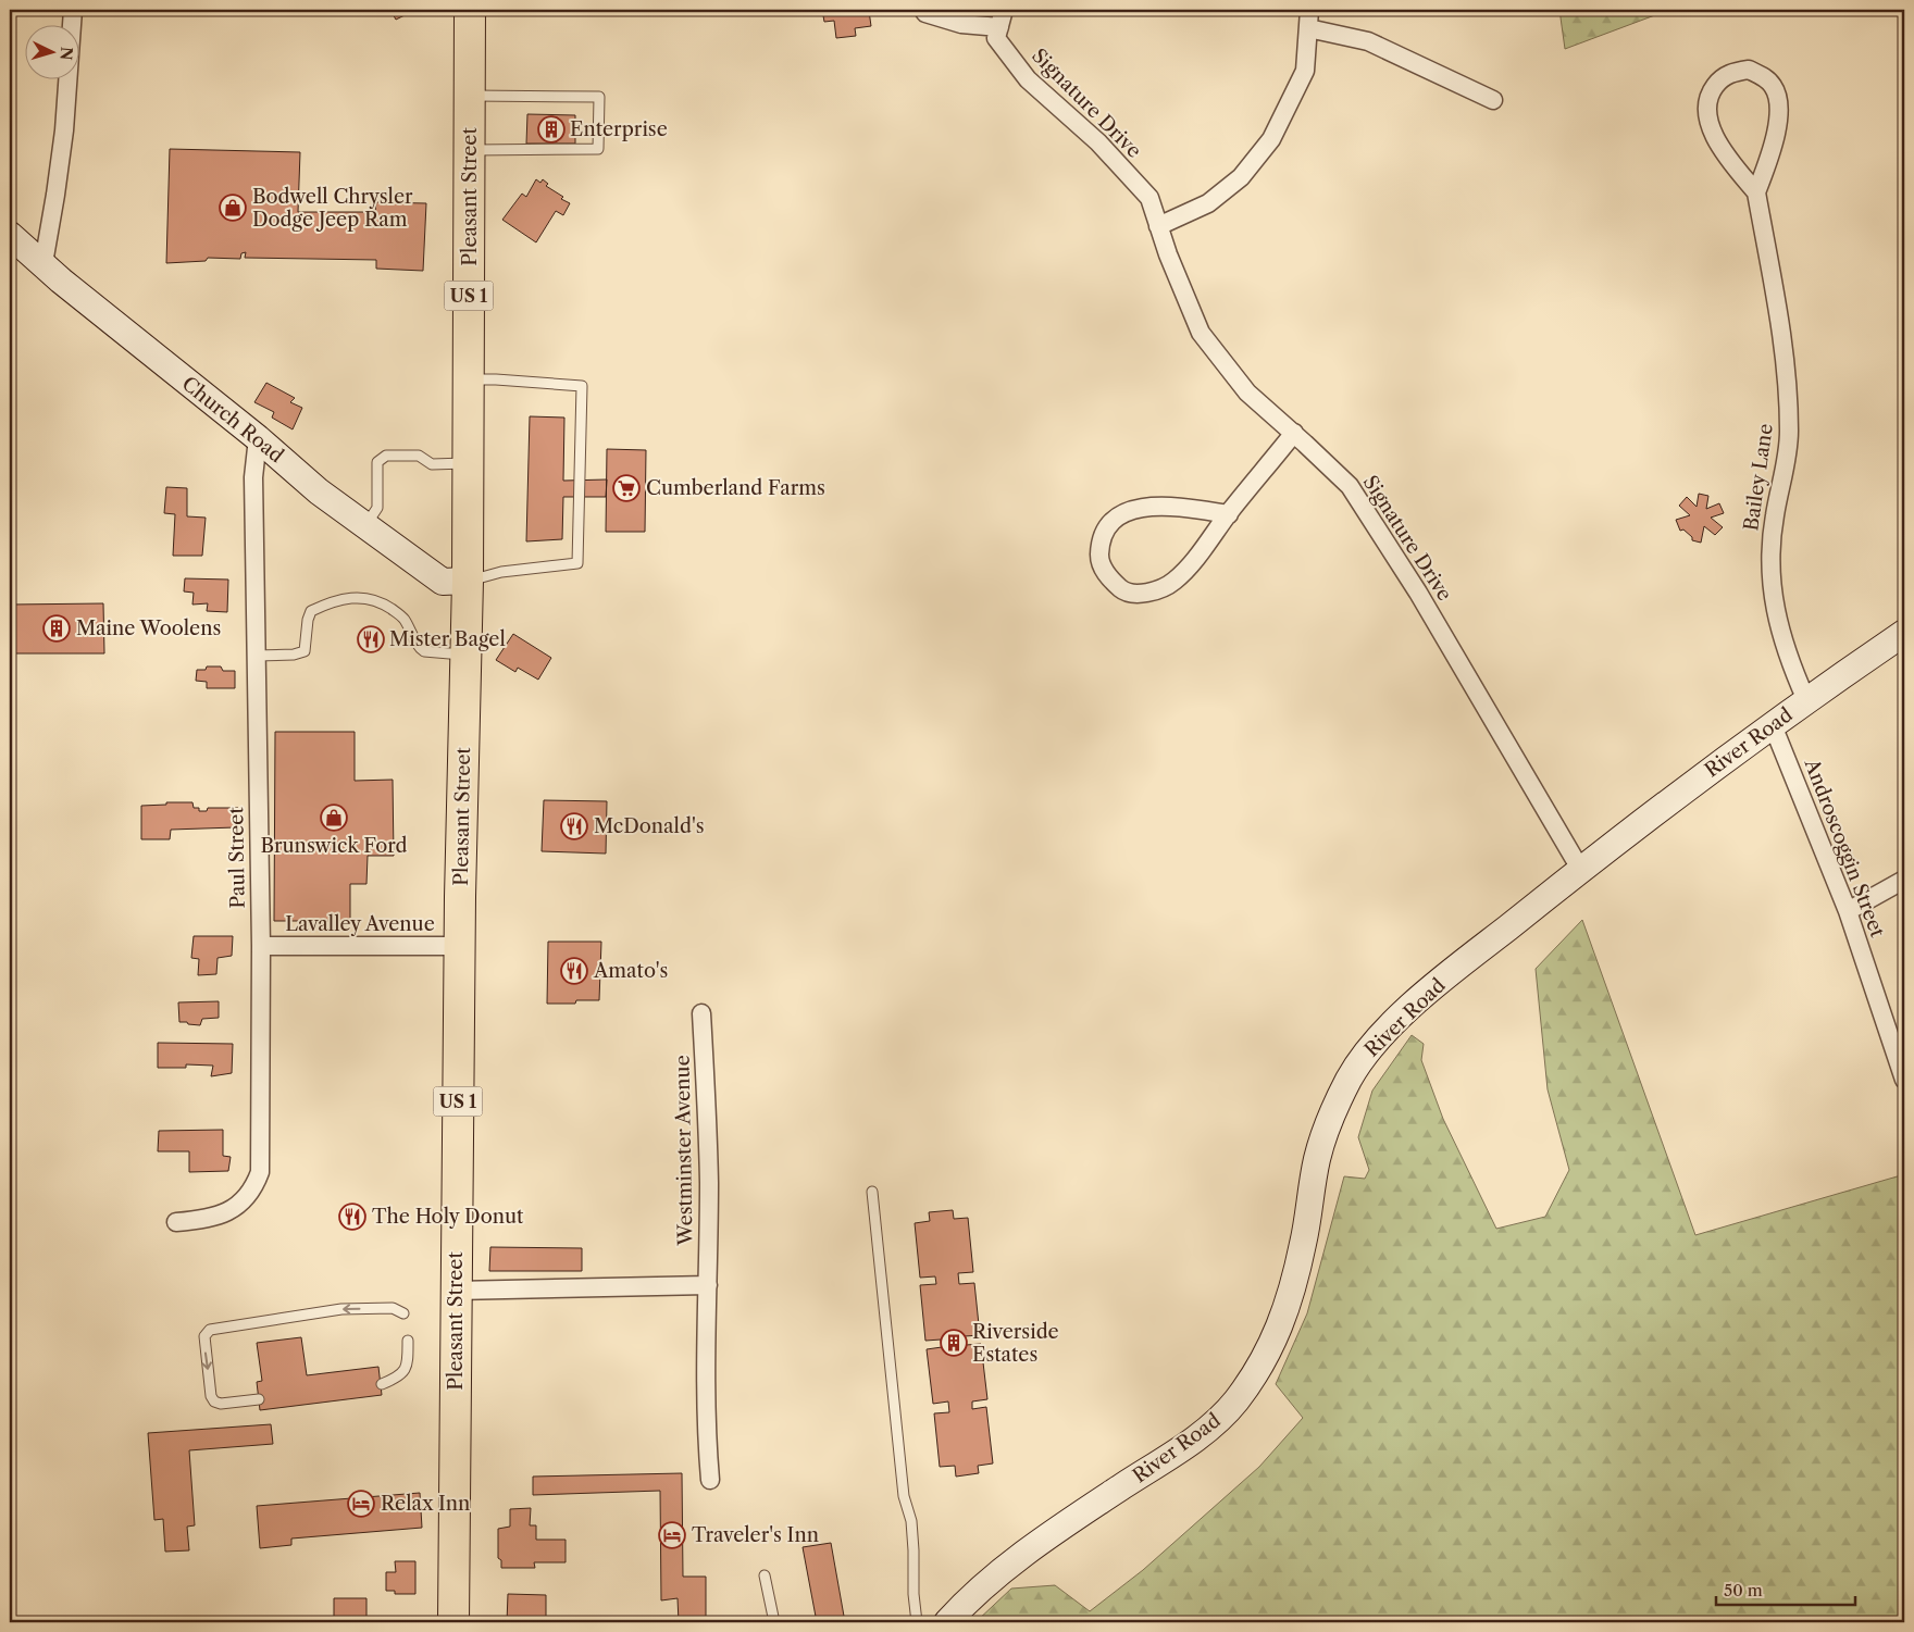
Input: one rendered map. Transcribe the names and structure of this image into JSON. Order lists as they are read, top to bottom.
{
  "streets": {
    "highway": ["Pleasant Street", "US 1"],
    "street": [
      "Signature Drive",
      "Church Road",
      "Bailey Lane",
      "River Road",
      "Androscoggin Street",
      "Paul Street",
      "Lavalley Avenue",
      "Westminster Avenue"
    ]
  },
  "crossings": [
    ["Signature Drive", "River Road"],
    ["Pleasant Street", "Church Road"],
    ["Pleasant Street", "Lavalley Avenue"],
    ["Church Road", "Paul Street"],
    ["Bailey Lane", "River Road"],
    ["River Road", "Androscoggin Street"],
    ["Paul Street", "Lavalley Avenue"]
  ],
  "places": {
    "building": ["Enterprise", "Maine Woolens", "Riverside Estates"],
    "shop": ["Bodwell Chrysler Dodge Jeep Ram", "Brunswick Ford"],
    "supermarket": ["Cumberland Farms"],
    "restaurant": [
      "Mister Bagel",
      "McDonald's",
      "Amato's",
      "The Holy Donut"
    ],
    "hotel": ["Relax Inn", "Traveler's Inn"]
  },
  "scale_bar": "50 m",
  "north": "right"
}
